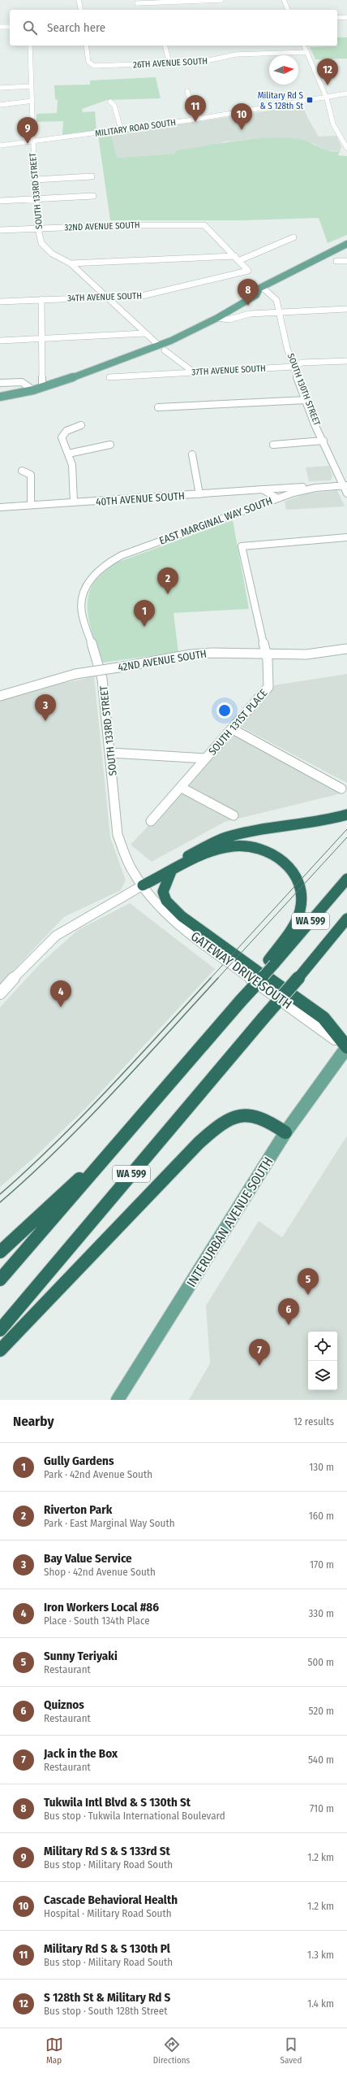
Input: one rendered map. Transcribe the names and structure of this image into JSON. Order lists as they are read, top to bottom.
{
  "streets": {
    "highway": ["WA 599"],
    "main road": ["INTERURBAN AVENUE SOUTH"],
    "street": [
      "26TH AVENUE SOUTH",
      "MILITARY ROAD SOUTH",
      "SOUTH 133RD STREET",
      "32ND AVENUE SOUTH",
      "34TH AVENUE SOUTH",
      "37TH AVENUE SOUTH",
      "SOUTH 130TH STREET",
      "40TH AVENUE SOUTH",
      "EAST MARGINAL WAY SOUTH",
      "42ND AVENUE SOUTH",
      "SOUTH 131ST PLACE",
      "GATEWAY DRIVE SOUTH"
    ]
  },
  "crossings": [
    ["MILITARY ROAD SOUTH", "SOUTH 133RD STREET"],
    ["SOUTH 133RD STREET", "32ND AVENUE SOUTH"],
    ["SOUTH 133RD STREET", "34TH AVENUE SOUTH"],
    ["SOUTH 133RD STREET", "EAST MARGINAL WAY SOUTH"],
    ["SOUTH 133RD STREET", "GATEWAY DRIVE SOUTH"],
    ["37TH AVENUE SOUTH", "SOUTH 130TH STREET"],
    ["SOUTH 130TH STREET", "EAST MARGINAL WAY SOUTH"],
    ["40TH AVENUE SOUTH", "EAST MARGINAL WAY SOUTH"],
    ["42ND AVENUE SOUTH", "SOUTH 131ST PLACE"],
    ["GATEWAY DRIVE SOUTH", "INTERURBAN AVENUE SOUTH"]
  ],
  "places": {
    "transit": ["Military Rd S & S 128th St"]
  },
  "north": "right",
  "page": {
    "search": "Search here",
    "pins": [
      "12",
      "11",
      "10",
      "9",
      "8",
      "2",
      "1",
      "3",
      "4",
      "5",
      "6",
      "7"
    ],
    "heading": ["Nearby", "12 results"],
    "list": [
      {
        "mark": "1",
        "name": "Gully Gardens",
        "note": "Park · 42nd Avenue South",
        "value": "130 m"
      },
      {
        "mark": "2",
        "name": "Riverton Park",
        "note": "Park · East Marginal Way South",
        "value": "160 m"
      },
      {
        "mark": "3",
        "name": "Bay Value Service",
        "note": "Shop · 42nd Avenue South",
        "value": "170 m"
      },
      {
        "mark": "4",
        "name": "Iron Workers Local #86",
        "note": "Place · South 134th Place",
        "value": "330 m"
      },
      {
        "mark": "5",
        "name": "Sunny Teriyaki",
        "note": "Restaurant",
        "value": "500 m"
      },
      {
        "mark": "6",
        "name": "Quiznos",
        "note": "Restaurant",
        "value": "520 m"
      },
      {
        "mark": "7",
        "name": "Jack in the Box",
        "note": "Restaurant",
        "value": "540 m"
      },
      {
        "mark": "8",
        "name": "Tukwila Intl Blvd & S 130th St",
        "note": "Bus stop · Tukwila International Boulevard",
        "value": "710 m"
      },
      {
        "mark": "9",
        "name": "Military Rd S & S 133rd St",
        "note": "Bus stop · Military Road South",
        "value": "1.2 km"
      },
      {
        "mark": "10",
        "name": "Cascade Behavioral Health",
        "note": "Hospital · Military Road South",
        "value": "1.2 km"
      },
      {
        "mark": "11",
        "name": "Military Rd S & S 130th Pl",
        "note": "Bus stop · Military Road South",
        "value": "1.3 km"
      },
      {
        "mark": "12",
        "name": "S 128th St & Military Rd S",
        "note": "Bus stop · South 128th Street",
        "value": "1.4 km"
      }
    ],
    "nav": ["Map", "Directions", "Saved"]
  }
}
